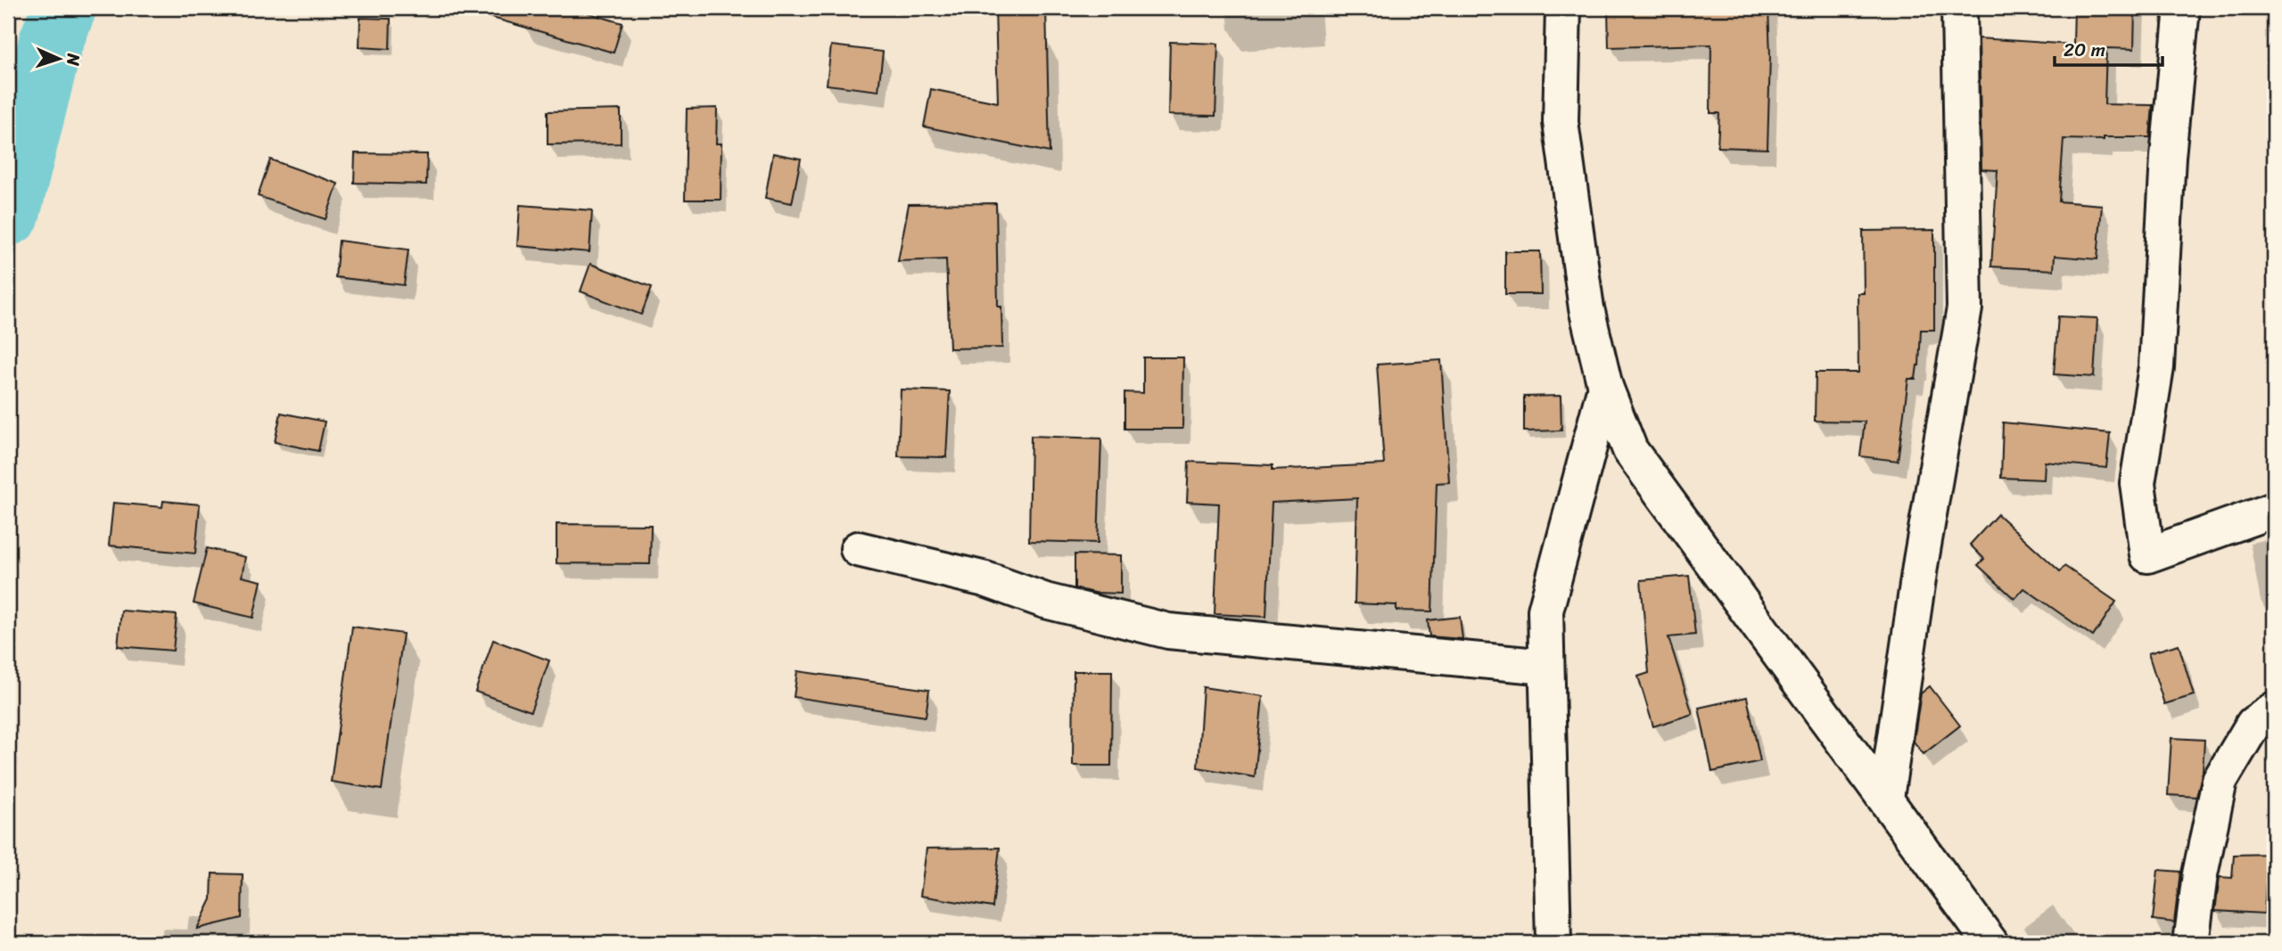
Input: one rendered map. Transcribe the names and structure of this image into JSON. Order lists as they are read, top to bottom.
{
  "scale_bar": "20 m",
  "north": "right"
}
